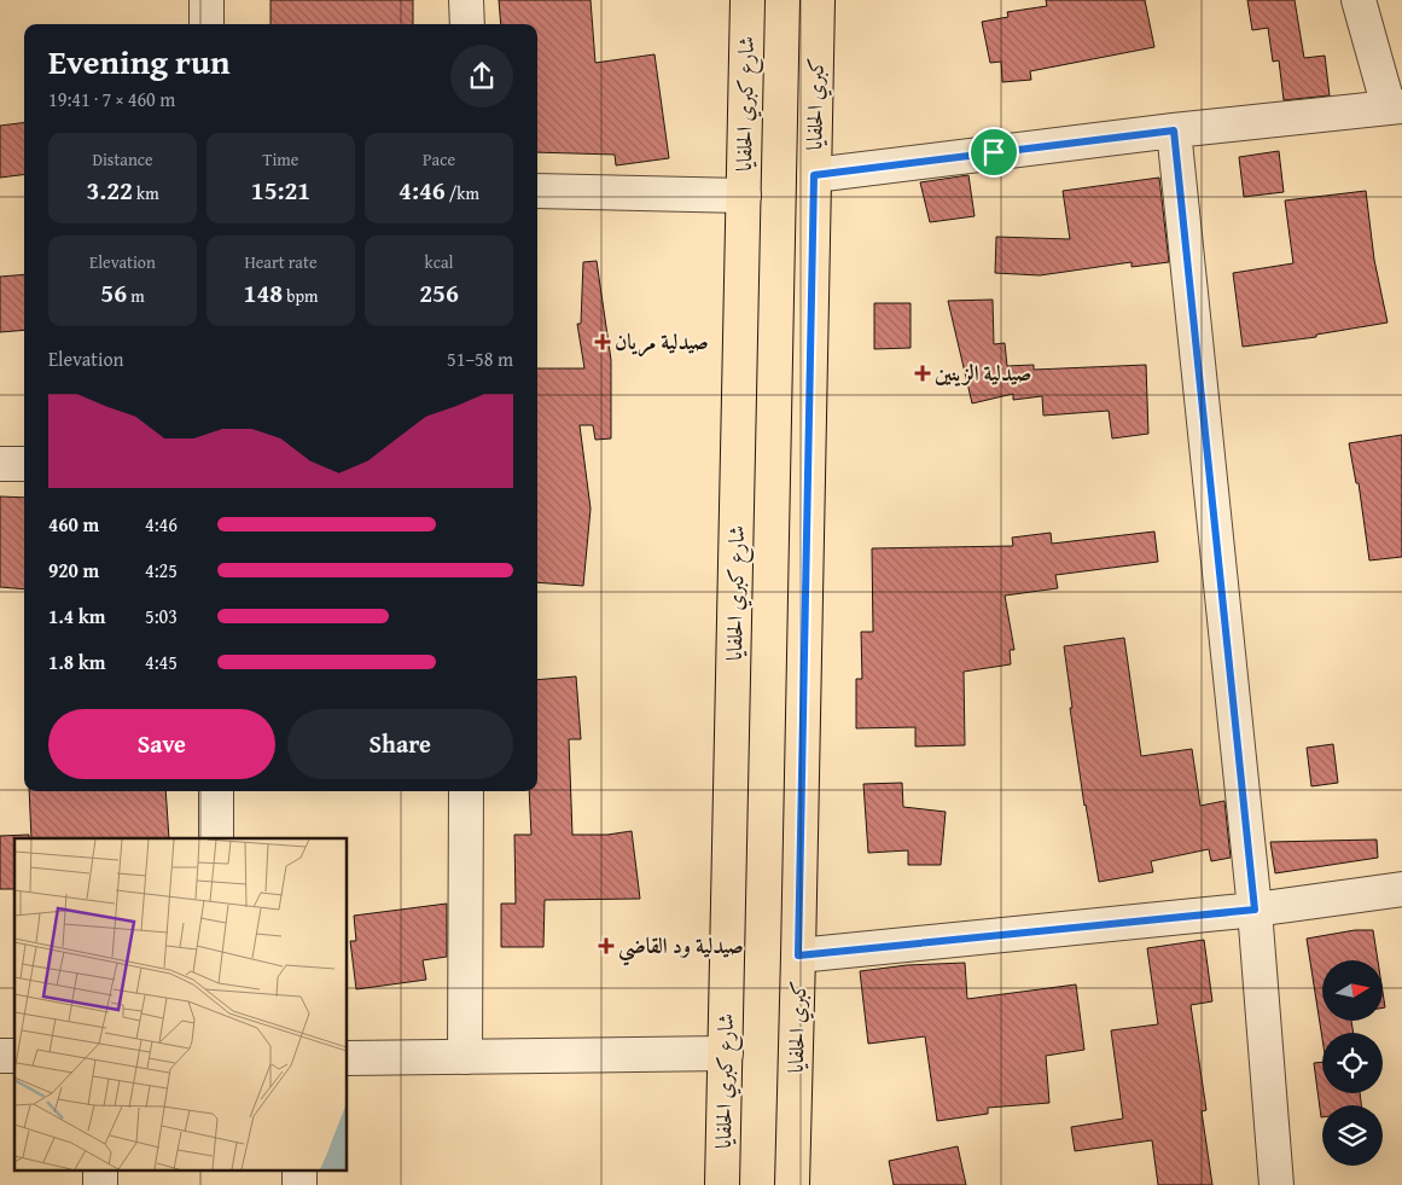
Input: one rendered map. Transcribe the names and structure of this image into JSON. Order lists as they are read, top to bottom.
{
  "streets": {
    "main road": ["شارع كبري الحلفايا", "كبري الحلفايا"]
  },
  "places": {
    "health": ["صيدلية مريان", "صيدلية الزينين", "صيدلية ود القاضي"]
  },
  "north": "right",
  "page": {
    "heading": ["Evening run", "19:41 · 7 × 460 m"],
    "stats": [
      ["Distance", "3.22 km"],
      ["Time", "15:21"],
      ["Pace", "4:46 /km"],
      ["Elevation", "56 m"],
      ["Heart rate", "148 bpm"],
      ["kcal", "256"]
    ],
    "chart": ["Elevation", "51–58 m"],
    "list": [
      {
        "name": "460 m",
        "note": "4:46"
      },
      {
        "name": "920 m",
        "note": "4:25"
      },
      {
        "name": "1.4 km",
        "note": "5:03"
      },
      {
        "name": "1.8 km",
        "note": "4:45"
      }
    ],
    "buttons": ["Save", "Share"]
  }
}
